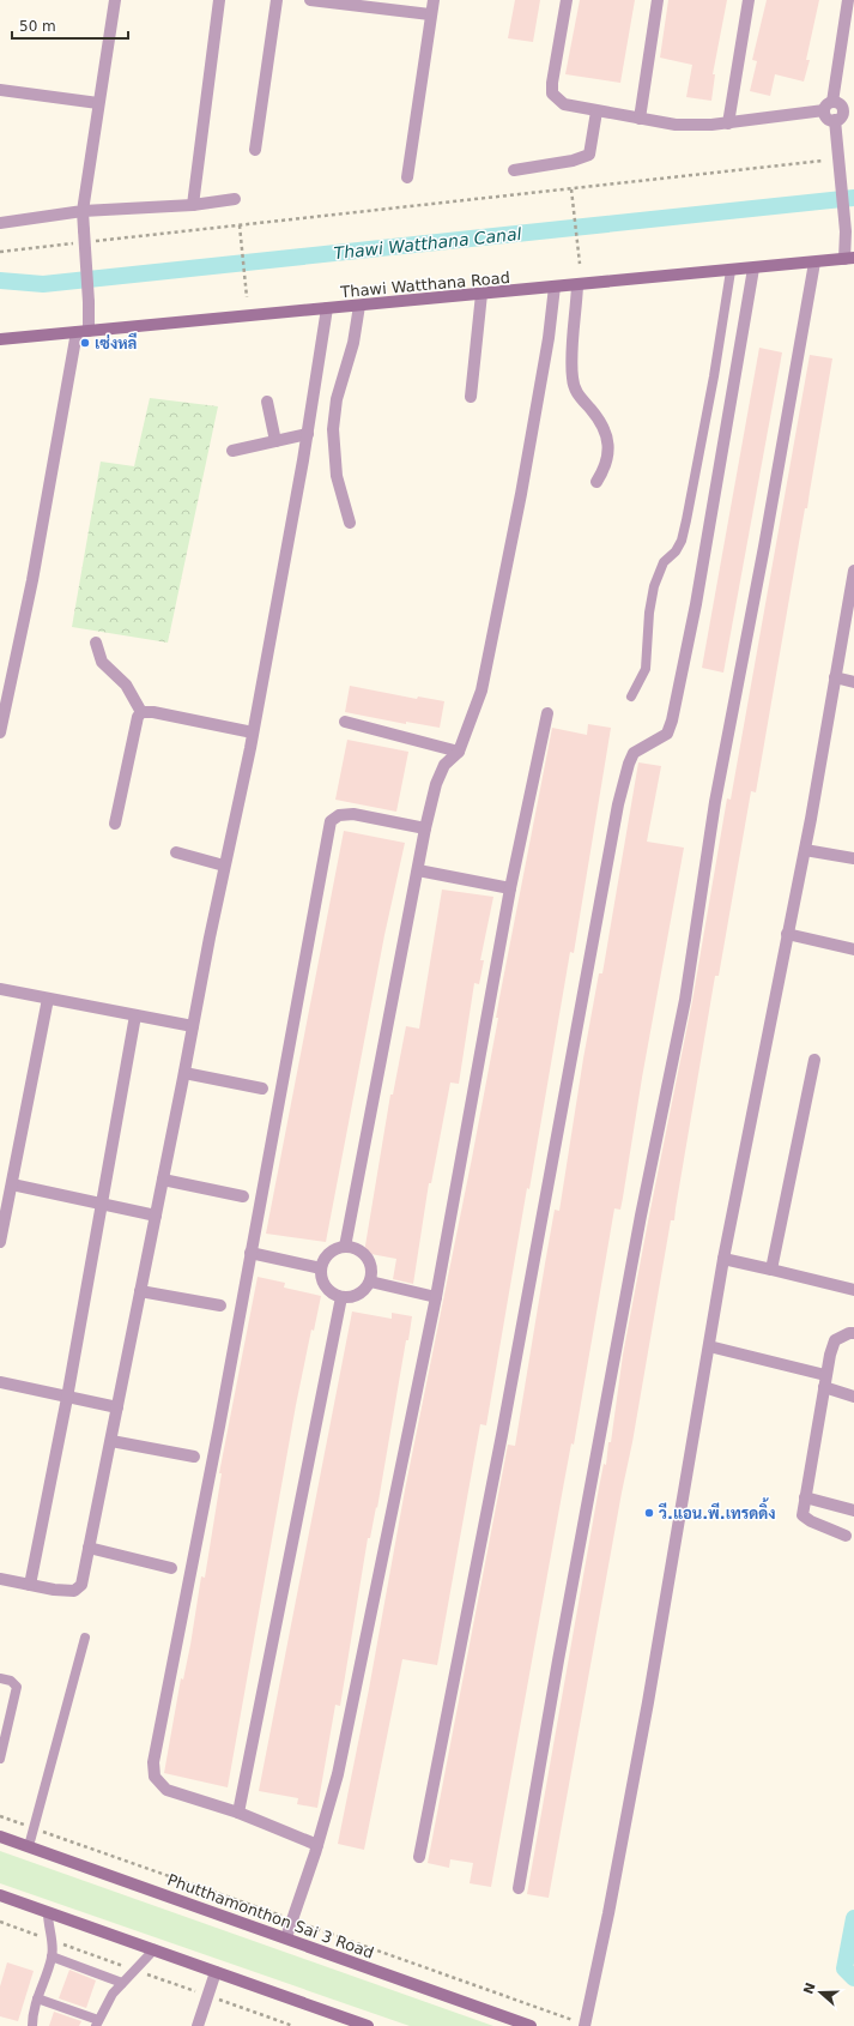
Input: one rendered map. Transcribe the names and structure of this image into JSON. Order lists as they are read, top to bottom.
{
  "streets": {
    "main road": ["Thawi Watthana Road", "Phutthamonthon Sai 3 Road"]
  },
  "water": ["Thawi Watthana Canal"],
  "places": ["เซ่งหลี", "วี.แอน.พี.เทรดดิ้ง"],
  "scale_bar": "50 m",
  "north": "left"
}
